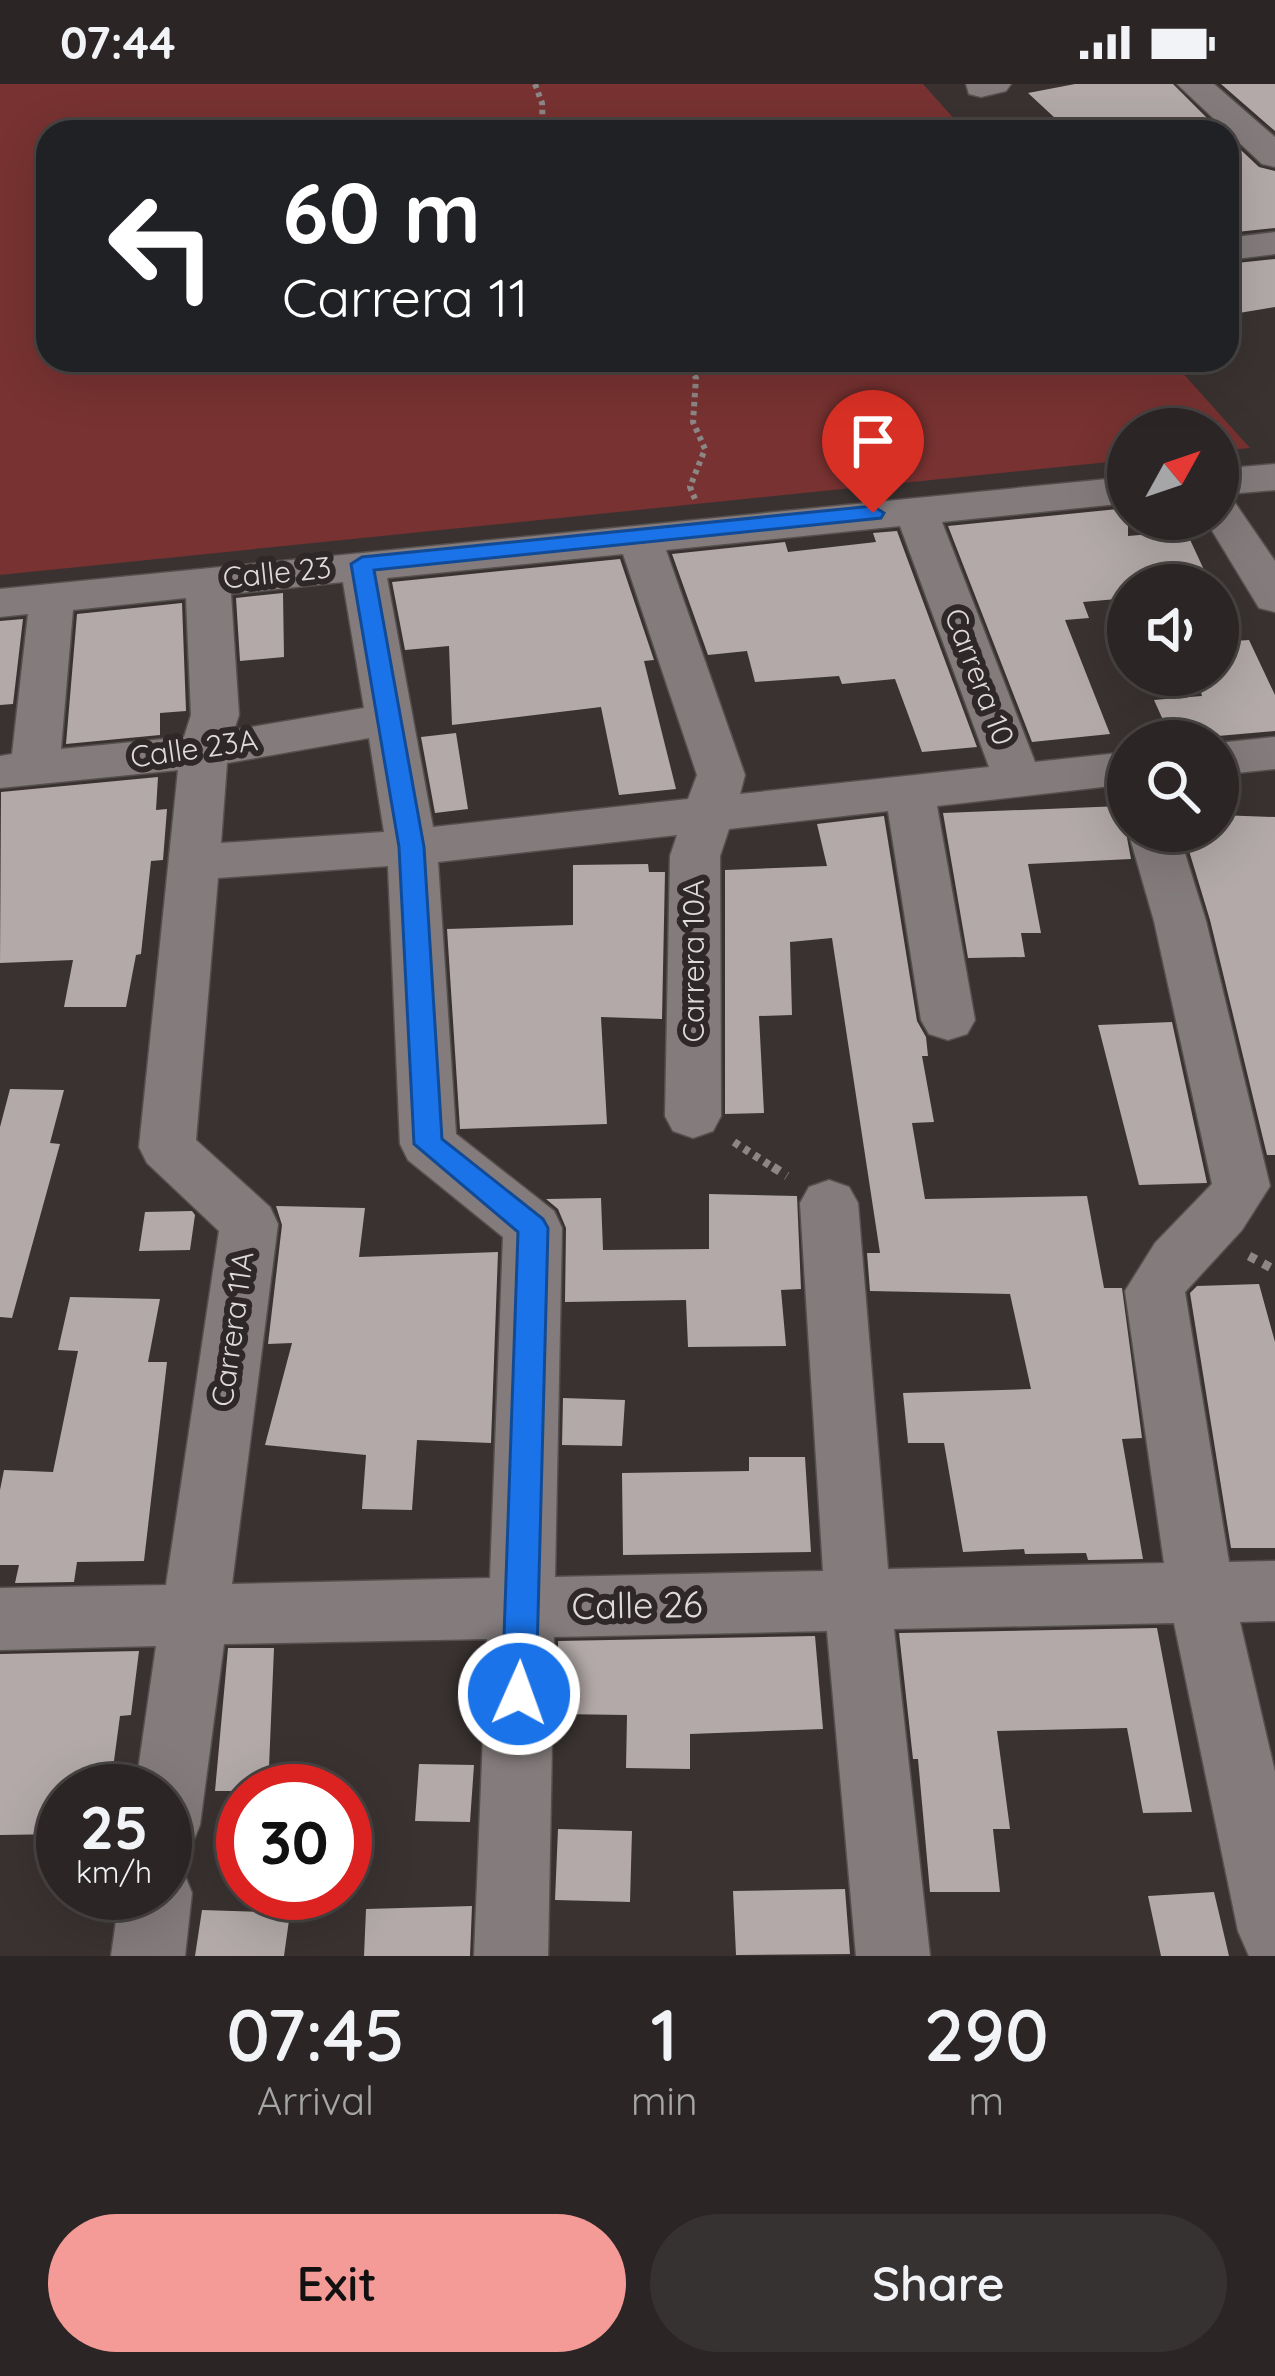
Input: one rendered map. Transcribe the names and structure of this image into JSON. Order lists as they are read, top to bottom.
{
  "streets": {
    "street": [
      "Calle 23",
      "Carrera 10",
      "Calle 23A",
      "Carrera 10A",
      "Carrera 11A",
      "Calle 26"
    ]
  },
  "crossings": [
    ["Calle 23", "Carrera 10"],
    ["Calle 23", "Carrera 10A"],
    ["Calle 23", "Carrera 11A"],
    ["Calle 23A", "Carrera 11A"],
    ["Carrera 11A", "Calle 26"]
  ],
  "north": "top right",
  "page": {
    "status": "07:44",
    "turn": ["60 m", "Carrera 11"],
    "speed": "25 km/h",
    "limit": "30",
    "eta": [
      "07:45",
      "Arrival",
      "1",
      "min",
      "290",
      "m"
    ],
    "buttons": ["Exit", "Share"]
  }
}
